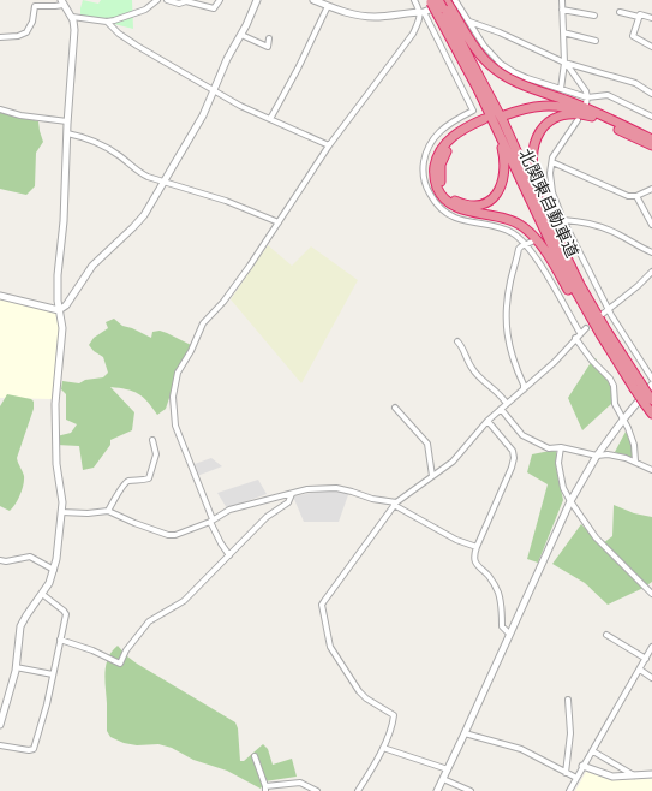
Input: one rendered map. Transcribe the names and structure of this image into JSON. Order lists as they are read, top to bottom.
{
  "streets": {
    "highway": ["北関東自動車道"]
  }
}
